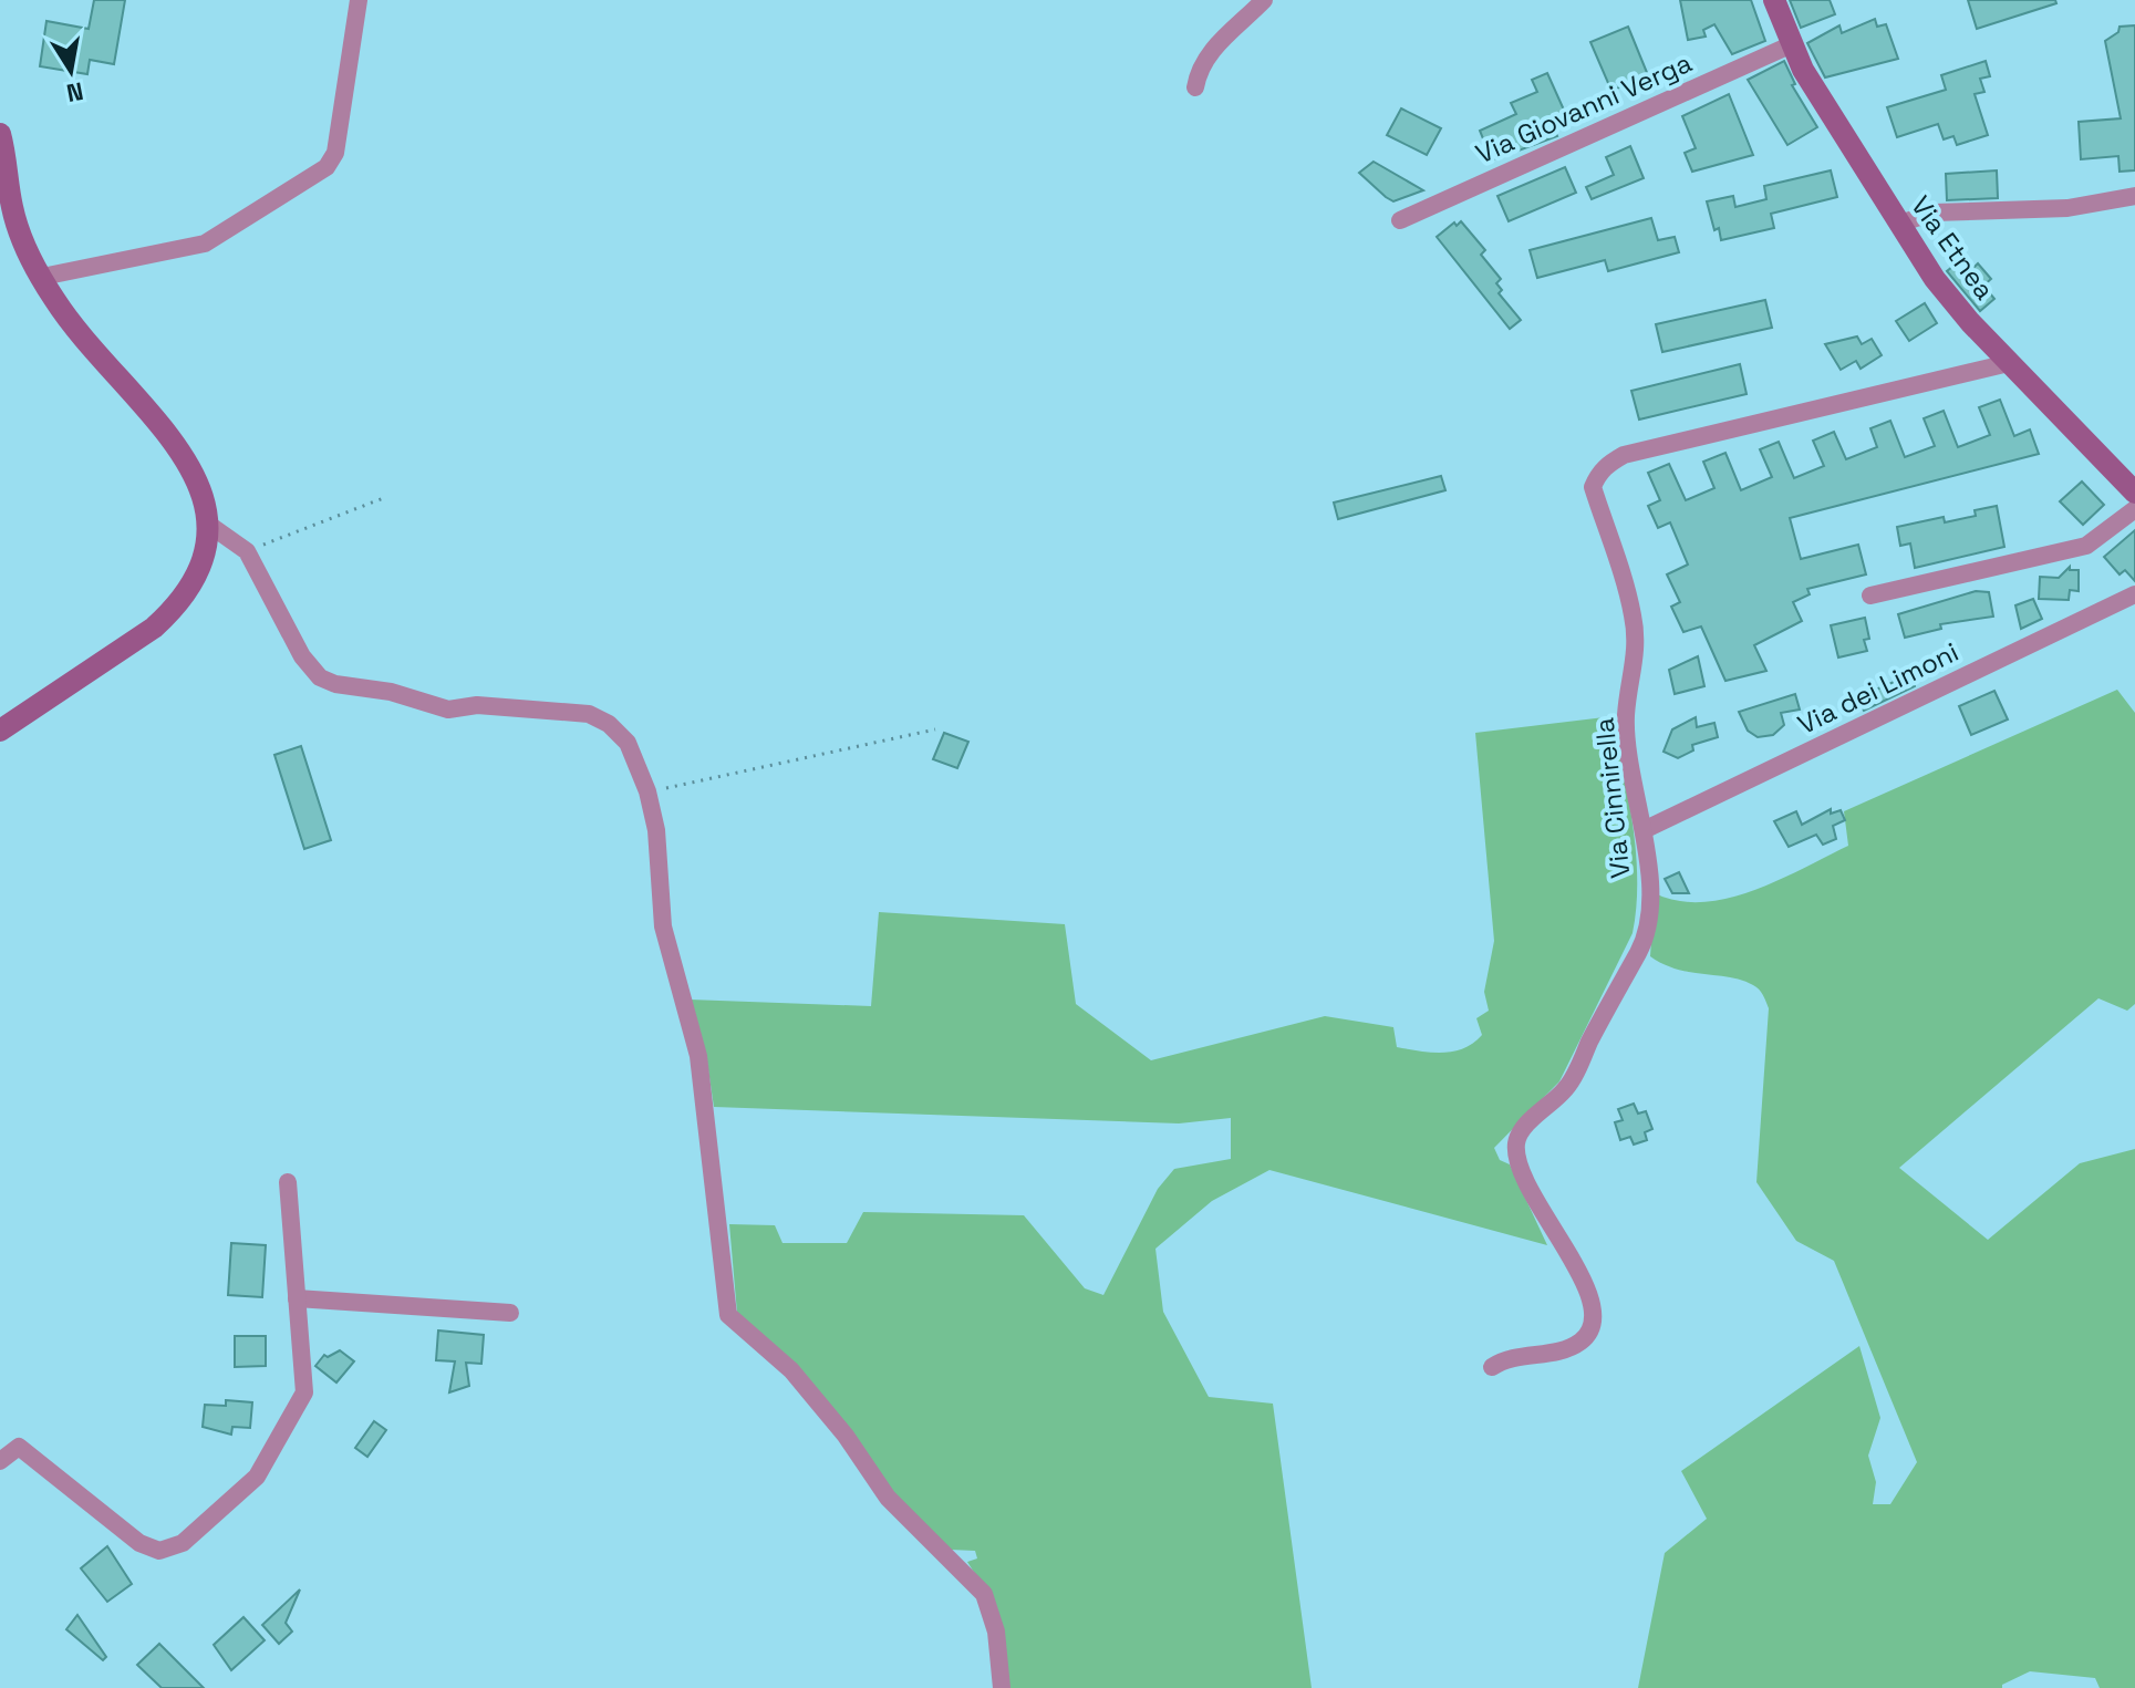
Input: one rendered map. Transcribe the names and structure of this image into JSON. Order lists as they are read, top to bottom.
{
  "streets": {
    "street": [
      "Via Giovanni Verga",
      "Via Etnea",
      "Via dei Limoni",
      "Via Cinnirella"
    ]
  },
  "crossings": [
    ["Via Giovanni Verga", "Via Etnea"],
    ["Via Etnea", "Via Cinnirella"],
    ["Via dei Limoni", "Via Cinnirella"]
  ],
  "north": "bottom"
}
